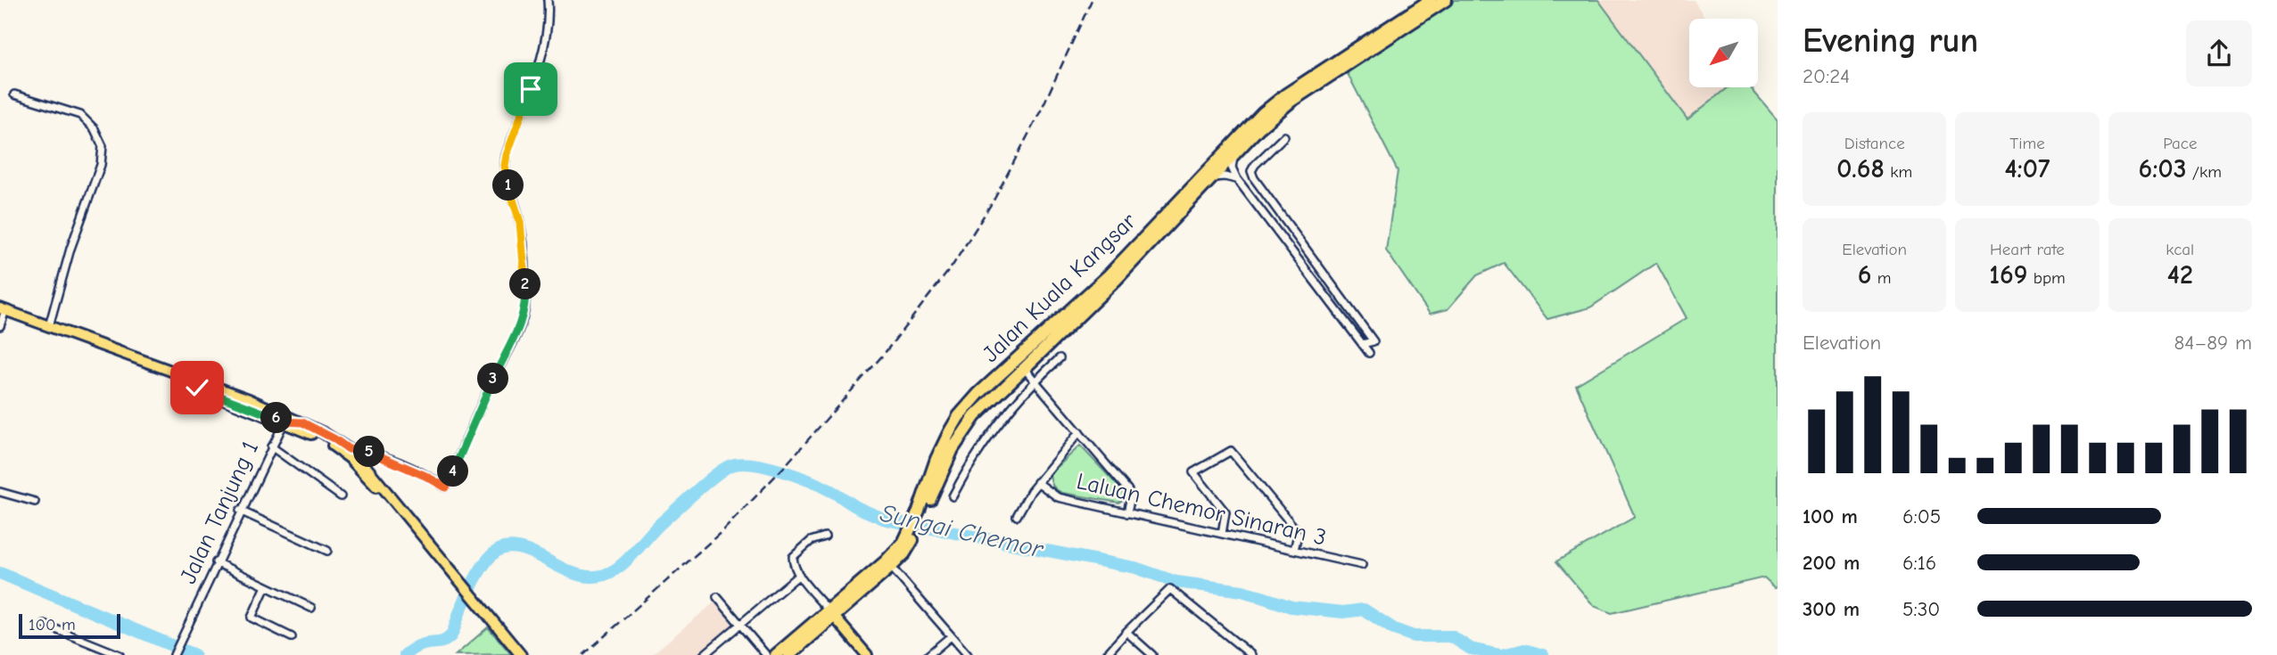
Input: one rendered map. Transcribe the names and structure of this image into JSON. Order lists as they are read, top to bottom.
{
  "streets": {
    "highway": ["Jalan Kuala Kangsar"],
    "street": ["Laluan Chemor Sinaran 3", "Jalan Tanjung 1"]
  },
  "water": ["Sungai Chemor"],
  "scale_bar": "100 m",
  "north": "bottom left",
  "page": {
    "heading": ["Evening run", "20:24"],
    "stats": [
      ["Distance", "0.68 km"],
      ["Time", "4:07"],
      ["Pace", "6:03 /km"],
      ["Elevation", "6 m"],
      ["Heart rate", "169 bpm"],
      ["kcal", "42"]
    ],
    "pins": [
      "1",
      "2",
      "3",
      "6",
      "5",
      "4"
    ],
    "chart": ["Elevation", "84–89 m"],
    "list": [
      {
        "name": "100 m",
        "note": "6:05"
      },
      {
        "name": "200 m",
        "note": "6:16"
      },
      {
        "name": "300 m",
        "note": "5:30"
      }
    ],
    "scale": "100 m"
  }
}
